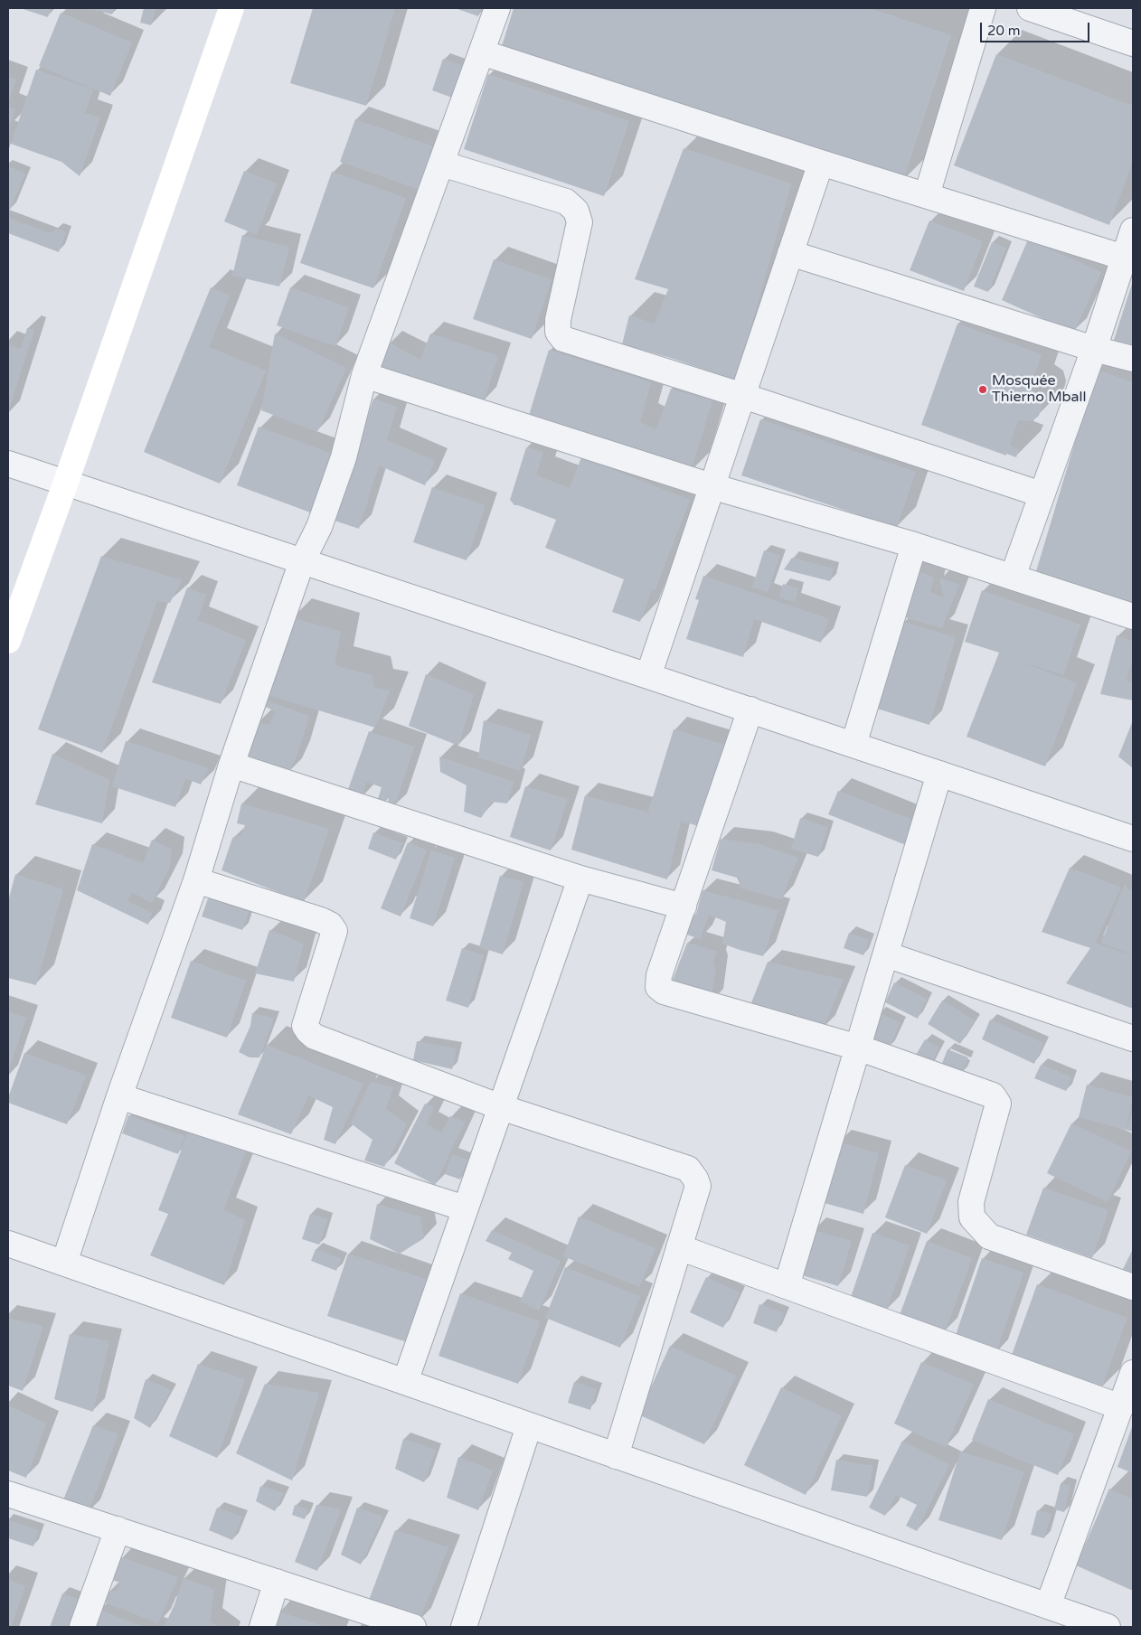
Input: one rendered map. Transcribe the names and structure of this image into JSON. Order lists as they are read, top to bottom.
{
  "places": ["Mosquée Thierno Mball"],
  "scale_bar": "20 m"
}
